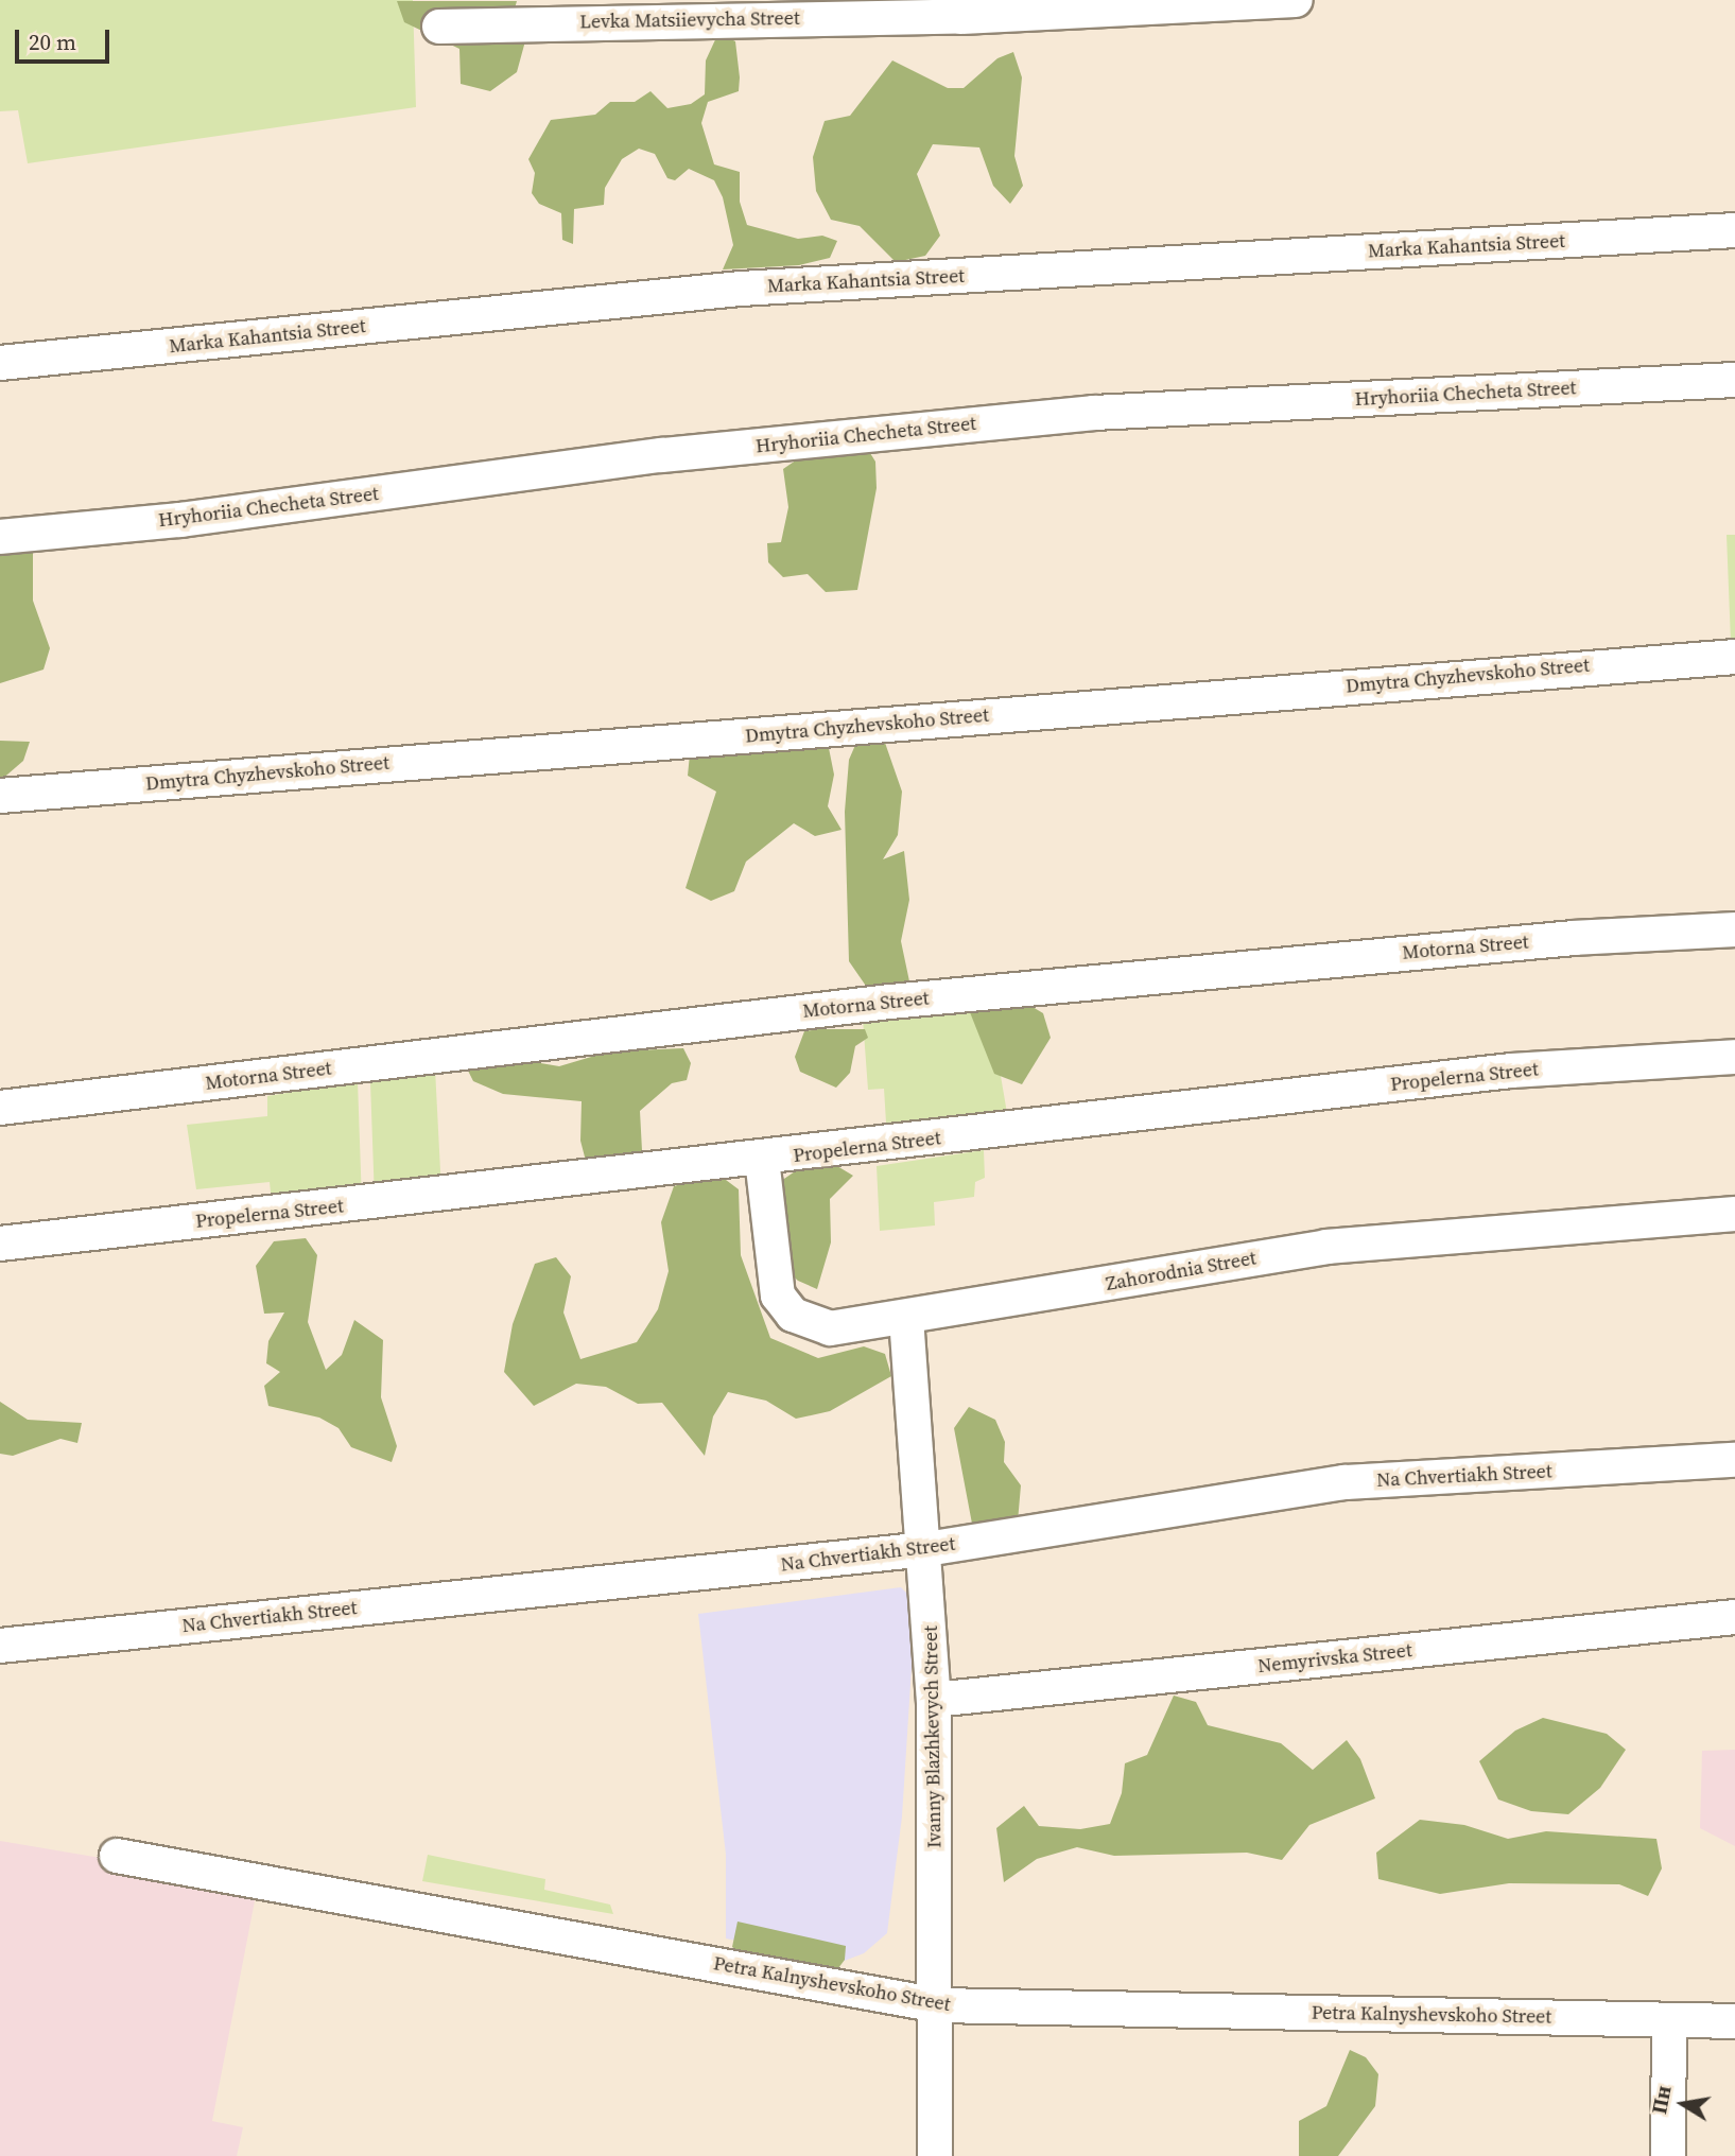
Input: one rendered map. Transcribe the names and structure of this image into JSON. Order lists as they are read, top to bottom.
{
  "streets": {
    "street": [
      "Levka Matsiievycha Street",
      "Marka Kahantsia Street",
      "Hryhoriia Checheta Street",
      "Dmytra Chyzhevskoho Street",
      "Motorna Street",
      "Propelerna Street",
      "Zahorodnia Street",
      "Na Chvertiakh Street",
      "Nemyrivska Street",
      "Ivanny Blazhkevych Street",
      "Petra Kalnyshevskoho Street"
    ]
  },
  "crossings": [
    ["Propelerna Street", "Zahorodnia Street"],
    ["Zahorodnia Street", "Ivanny Blazhkevych Street"],
    ["Na Chvertiakh Street", "Ivanny Blazhkevych Street"],
    ["Nemyrivska Street", "Ivanny Blazhkevych Street"],
    ["Ivanny Blazhkevych Street", "Petra Kalnyshevskoho Street"]
  ],
  "scale_bar": "20 m",
  "north": "left"
}
